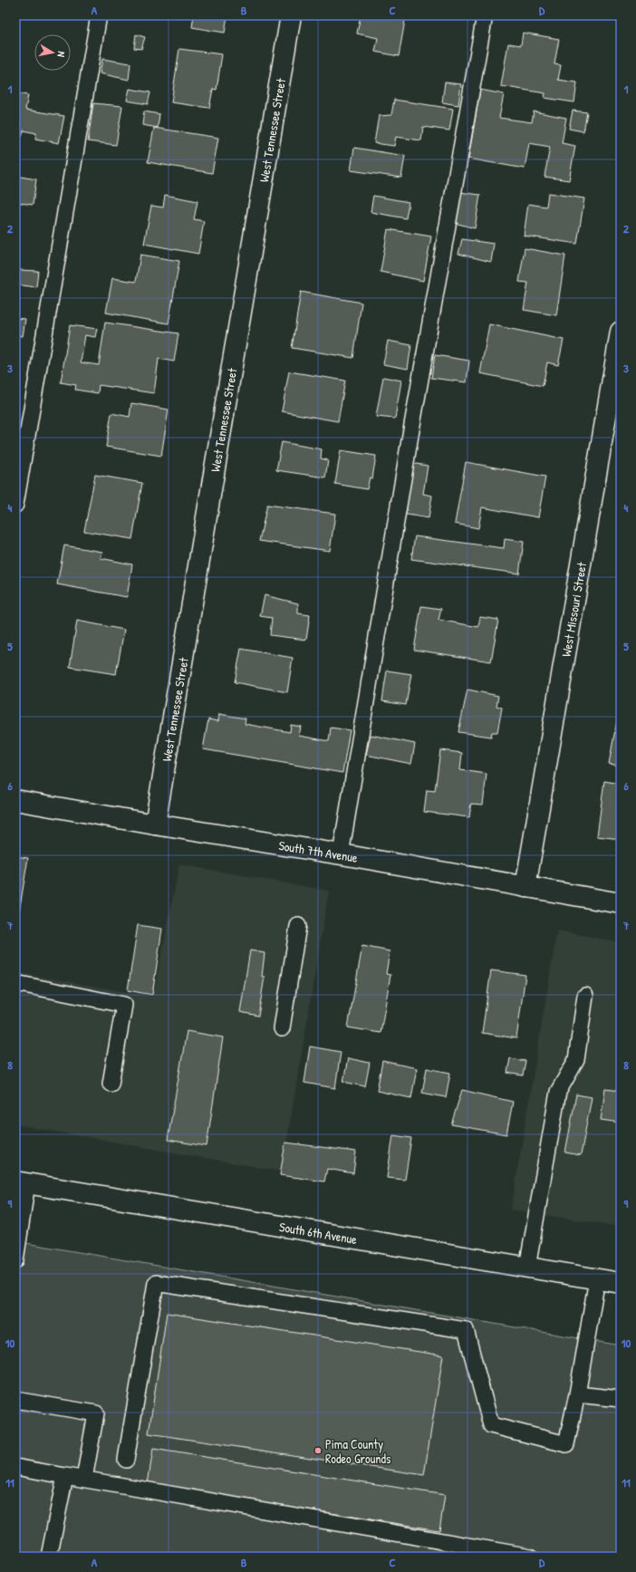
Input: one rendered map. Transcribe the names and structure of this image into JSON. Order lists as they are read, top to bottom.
{
  "streets": {
    "street": [
      "West Tennessee Street",
      "West Missouri Street",
      "South 7th Avenue",
      "South 6th Avenue"
    ]
  },
  "crossings": [
    ["West Tennessee Street", "South 7th Avenue"],
    ["West Missouri Street", "South 7th Avenue"]
  ],
  "places": ["Pima County Rodeo Grounds"],
  "north": "right",
  "grid": {
    "columns": [
      "A",
      "B",
      "C",
      "D"
    ],
    "rows": [
      "1",
      "2",
      "3",
      "4",
      "5",
      "6",
      "7",
      "8",
      "9",
      "10",
      "11"
    ]
  }
}
